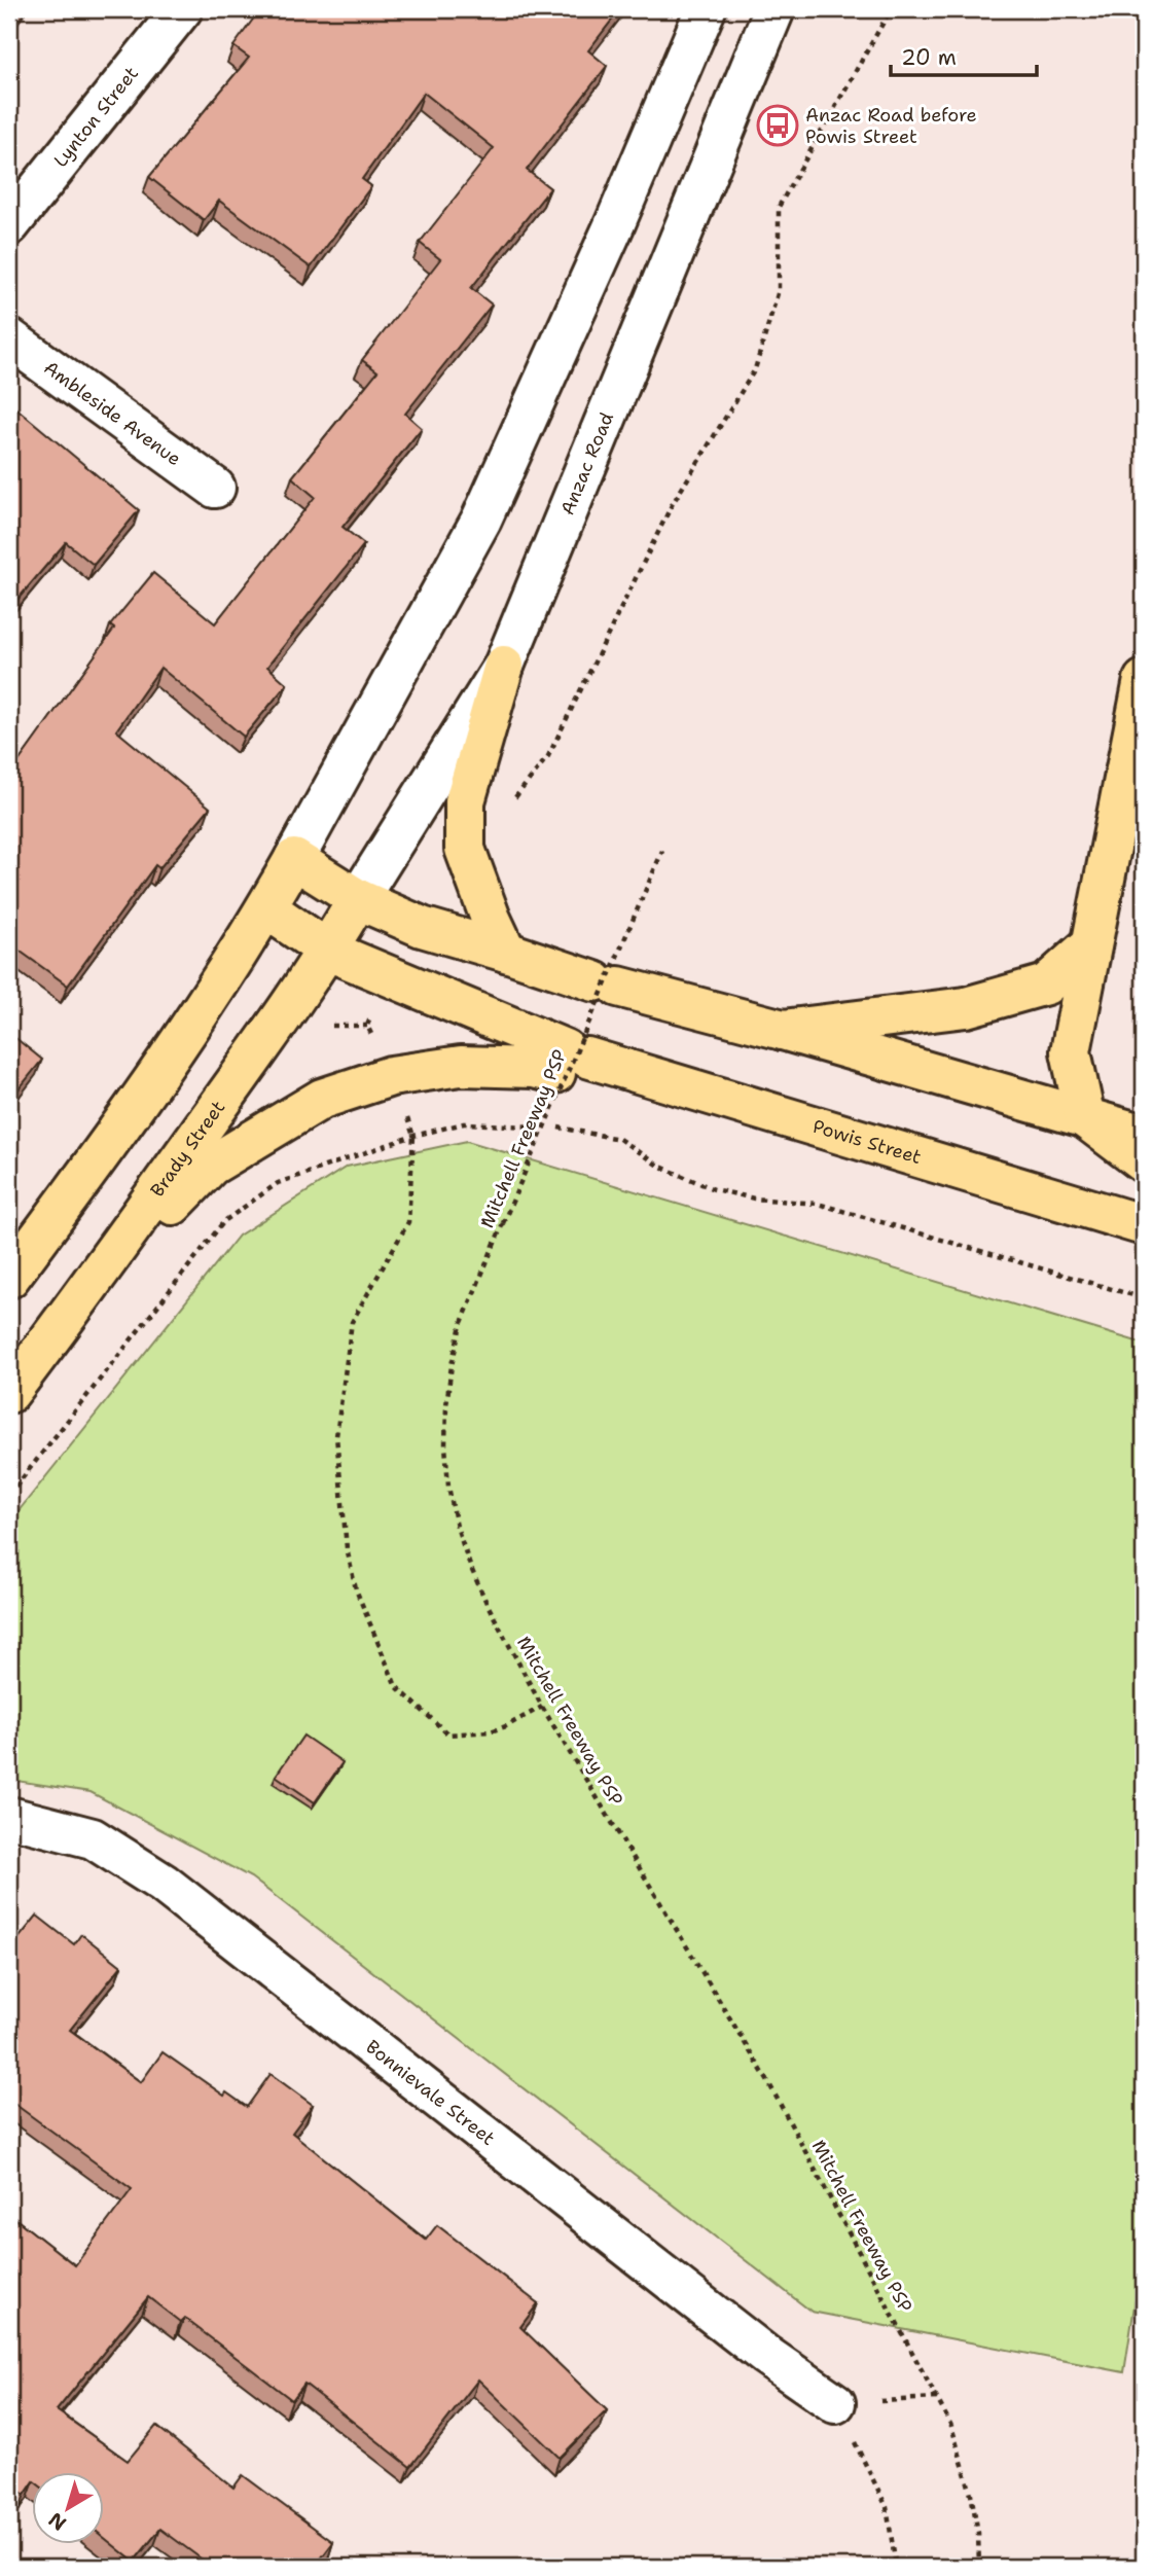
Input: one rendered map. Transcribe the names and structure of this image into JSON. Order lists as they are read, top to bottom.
{
  "streets": {
    "main road": [
      "Lynton Street",
      "Ambleside Avenue",
      "Anzac Road",
      "Powis Street",
      "Brady Street",
      "Bonnievale Street"
    ],
    "path": ["Mitchell Freeway PSP"]
  },
  "crossings": [
    ["Anzac Road", "Brady Street"],
    ["Powis Street", "Brady Street"]
  ],
  "places": {
    "bus stop": ["Anzac Road before Powis Street"]
  },
  "scale_bar": "20 m",
  "north": "bottom left"
}
